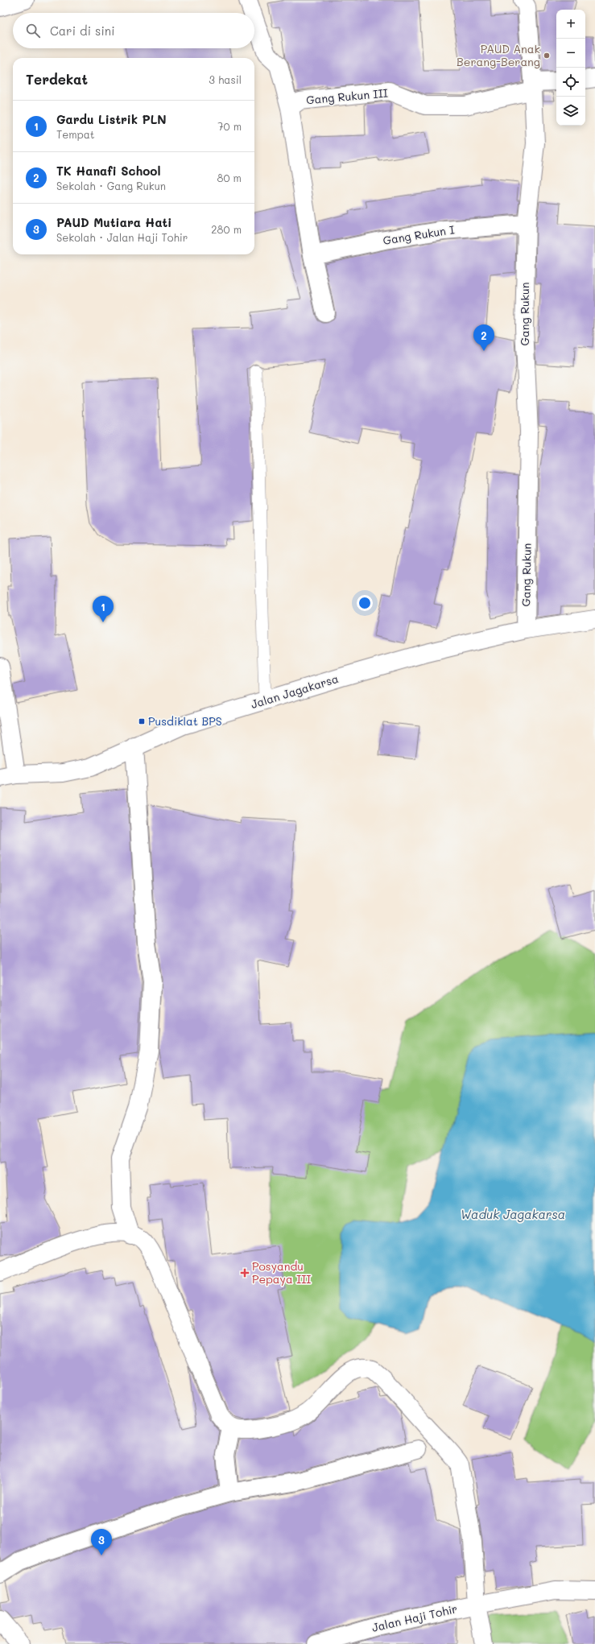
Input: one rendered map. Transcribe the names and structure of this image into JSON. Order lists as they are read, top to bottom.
{
  "streets": {
    "street": [
      "Gang Rukun III",
      "Gang Rukun I",
      "Gang Rukun",
      "Jalan Jagakarsa",
      "Jalan Haji Tohir"
    ]
  },
  "crossings": [
    ["Gang Rukun III", "Gang Rukun I"],
    ["Gang Rukun III", "Gang Rukun"],
    ["Gang Rukun I", "Gang Rukun"],
    ["Gang Rukun", "Jalan Jagakarsa"]
  ],
  "water": ["Waduk Jagakarsa"],
  "places": {
    "other": ["PAUD Anak Berang-Berang"],
    "transit": ["Pusdiklat BPS"],
    "health": ["Posyandu Pepaya III"]
  },
  "page": {
    "map_buttons": ["+", "−"],
    "search": "Cari di sini",
    "heading": ["Terdekat", "3 hasil"],
    "list": [
      {
        "mark": "1",
        "name": "Gardu Listrik PLN",
        "note": "Tempat",
        "value": "70 m"
      },
      {
        "mark": "2",
        "name": "TK Hanafi School",
        "note": "Sekolah · Gang Rukun",
        "value": "80 m"
      },
      {
        "mark": "3",
        "name": "PAUD Mutiara Hati",
        "note": "Sekolah · Jalan Haji Tohir",
        "value": "280 m"
      }
    ],
    "pins": ["2", "1", "3"]
  }
}
